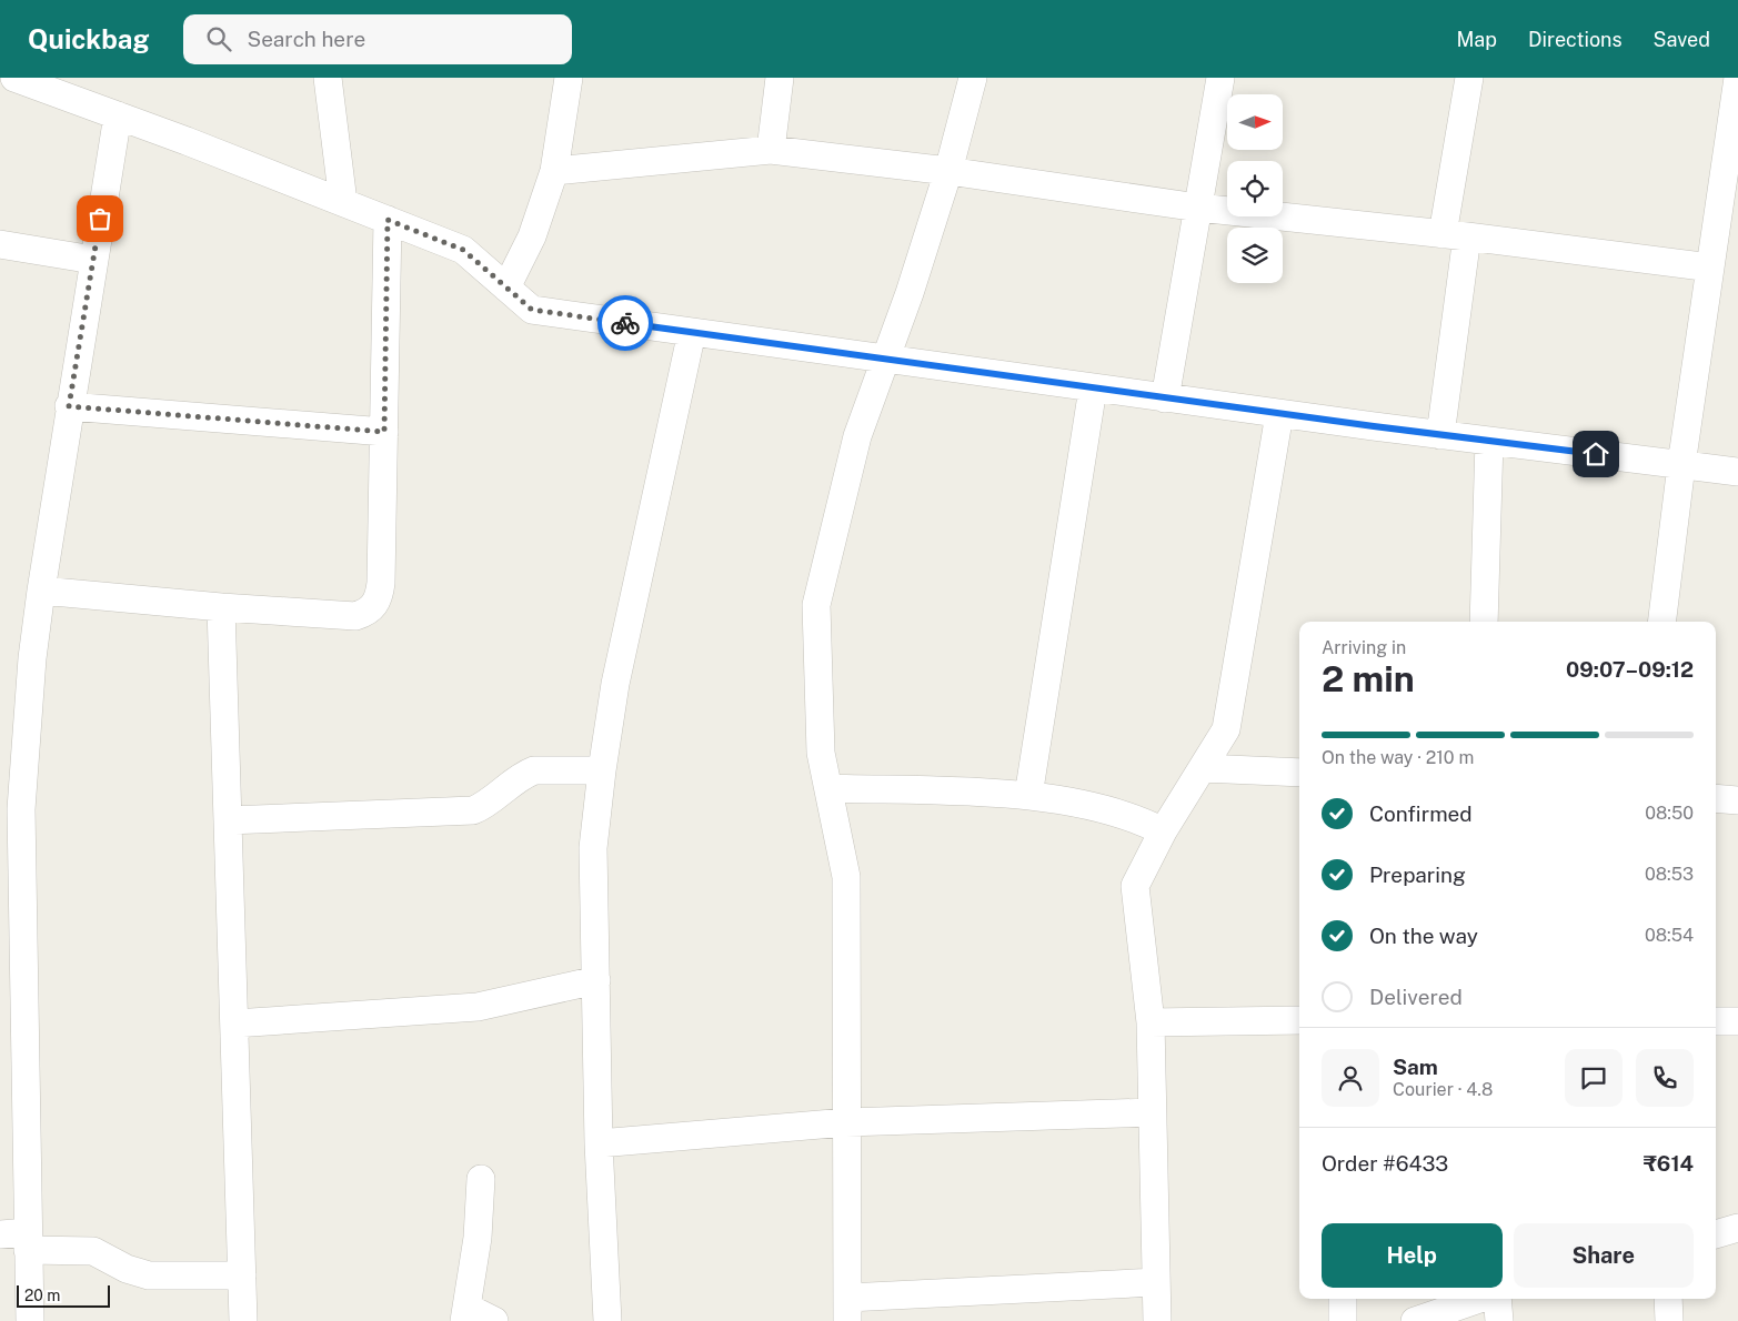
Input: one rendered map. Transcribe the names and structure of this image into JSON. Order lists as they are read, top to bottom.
{
  "scale_bar": "20 m",
  "north": "right",
  "page": {
    "header": "Quickbag",
    "search": "Search here",
    "nav": ["Map", "Directions", "Saved"],
    "heading": ["2 min", "Arriving in", "09:07–09:12"],
    "panel": [
      "Sam",
      "Courier · 4.8",
      "Order #6433",
      "₹614"
    ],
    "bar": "On the way · 210 m",
    "list": [
      ["Confirmed", "08:50"],
      ["Preparing", "08:53"],
      ["On the way", "08:54"],
      "Delivered"
    ],
    "buttons": ["Help", "Share"],
    "scale": "20 m"
  }
}
